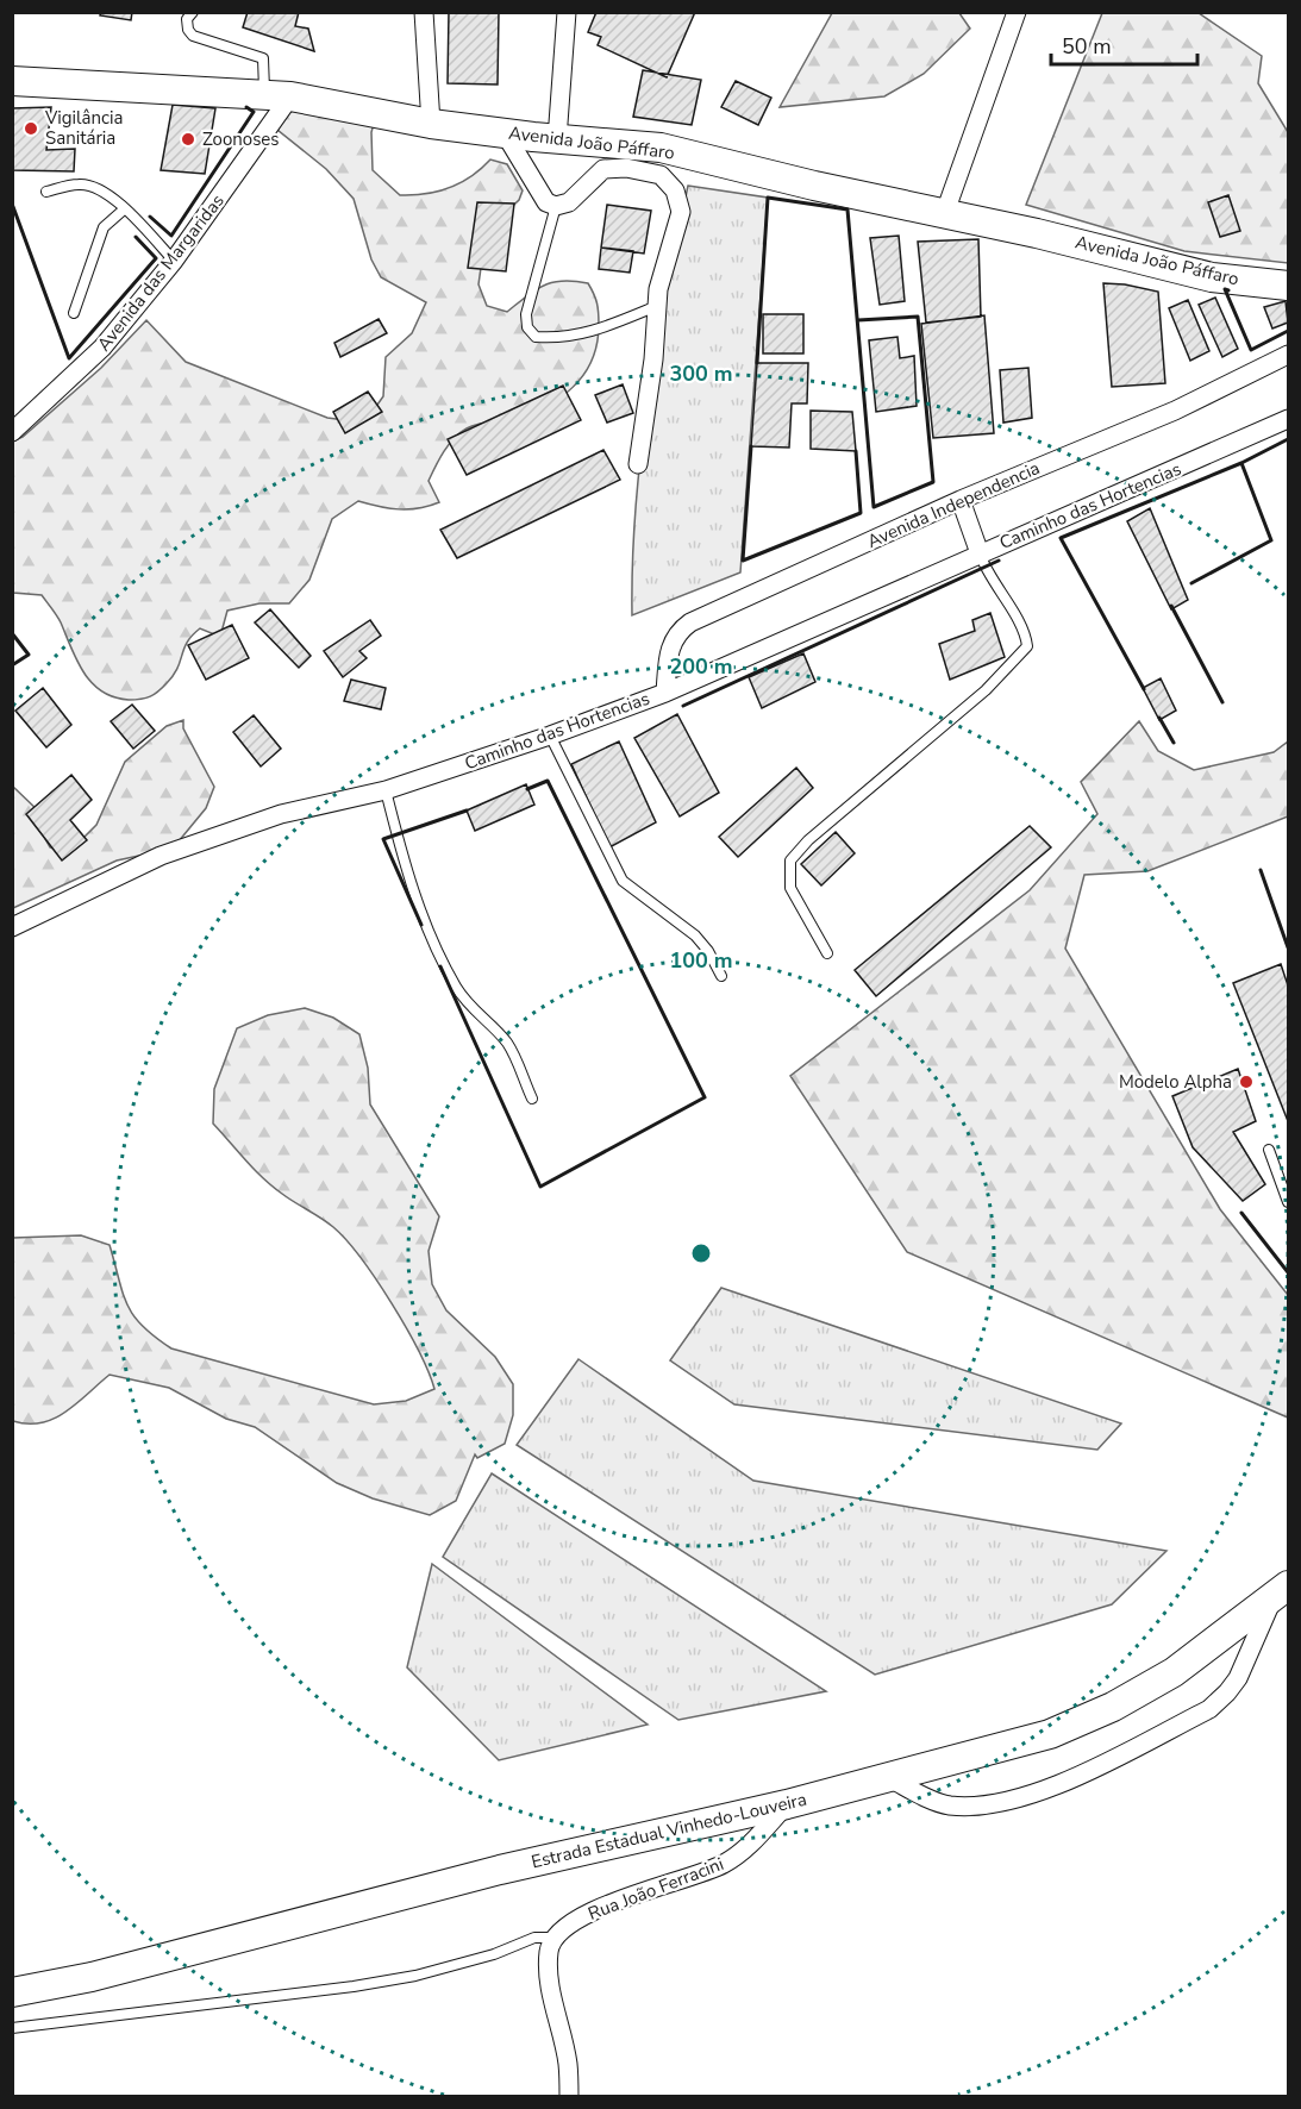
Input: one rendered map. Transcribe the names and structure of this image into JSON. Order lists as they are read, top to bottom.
{
  "streets": {
    "main road": ["Avenida João Páffaro", "Estrada Estadual Vinhedo-Louveira"],
    "street": [
      "Avenida das Margaridas",
      "Avenida Independencia",
      "Caminho das Hortencias",
      "Rua João Ferracini"
    ]
  },
  "crossings": [
    ["Avenida João Páffaro", "Avenida das Margaridas"],
    ["Avenida Independencia", "Caminho das Hortencias"],
    ["Estrada Estadual Vinhedo-Louveira", "Rua João Ferracini"]
  ],
  "places": ["Vigilância Sanitária", "Zoonoses", "Modelo Alpha"],
  "scale_bar": "50 m",
  "rings": ["300 m", "200 m", "100 m"]
}
